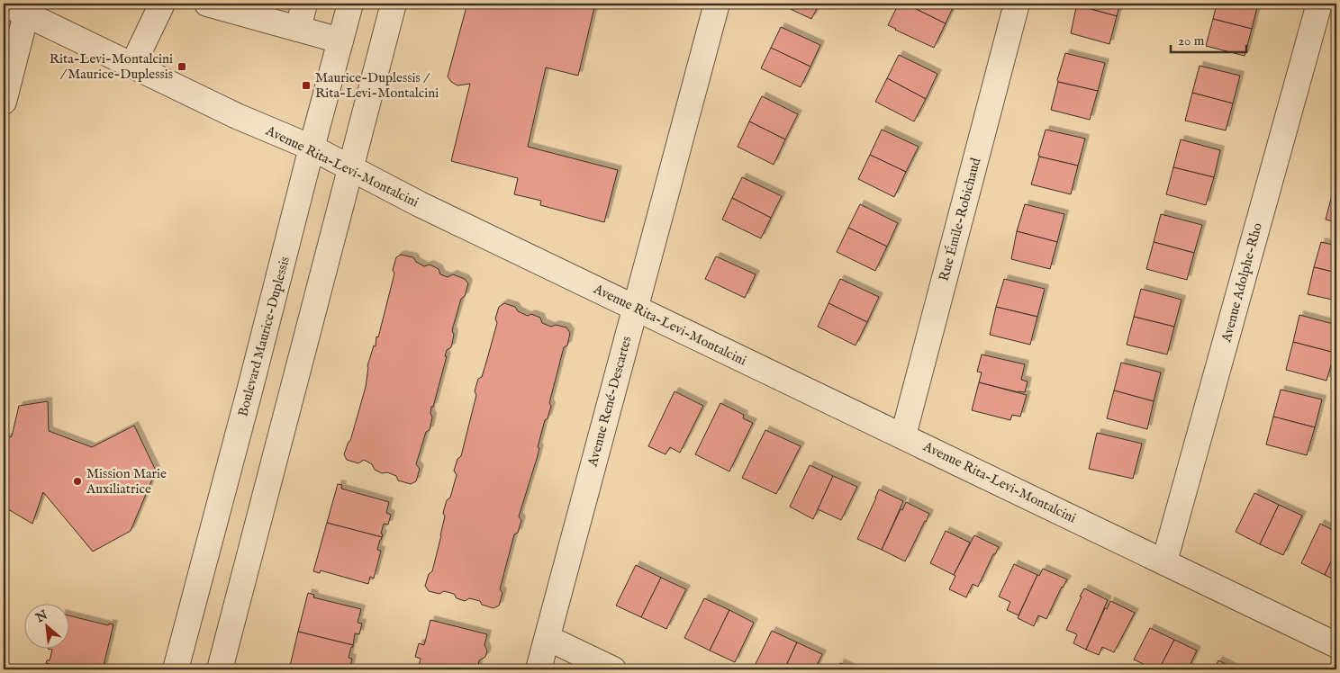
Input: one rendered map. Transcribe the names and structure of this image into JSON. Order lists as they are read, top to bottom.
{
  "streets": {
    "street": [
      "Avenue Rita-Levi-Montalcini",
      "Rue Émile-Robichaud",
      "Avenue Adolphe-Rho",
      "Boulevard Maurice-Duplessis",
      "Avenue René-Descartes"
    ]
  },
  "crossings": [
    ["Avenue Rita-Levi-Montalcini", "Rue Émile-Robichaud"],
    ["Avenue Rita-Levi-Montalcini", "Avenue Adolphe-Rho"],
    ["Avenue Rita-Levi-Montalcini", "Boulevard Maurice-Duplessis"],
    ["Avenue Rita-Levi-Montalcini", "Avenue René-Descartes"]
  ],
  "places": {
    "transit": ["Rita-Levi-Montalcini / Maurice-Duplessis", "Maurice-Duplessis / Rita-Levi-Montalcini"],
    "other": ["Mission Marie Auxiliatrice"]
  },
  "scale_bar": "20 m",
  "north": "top left"
}
